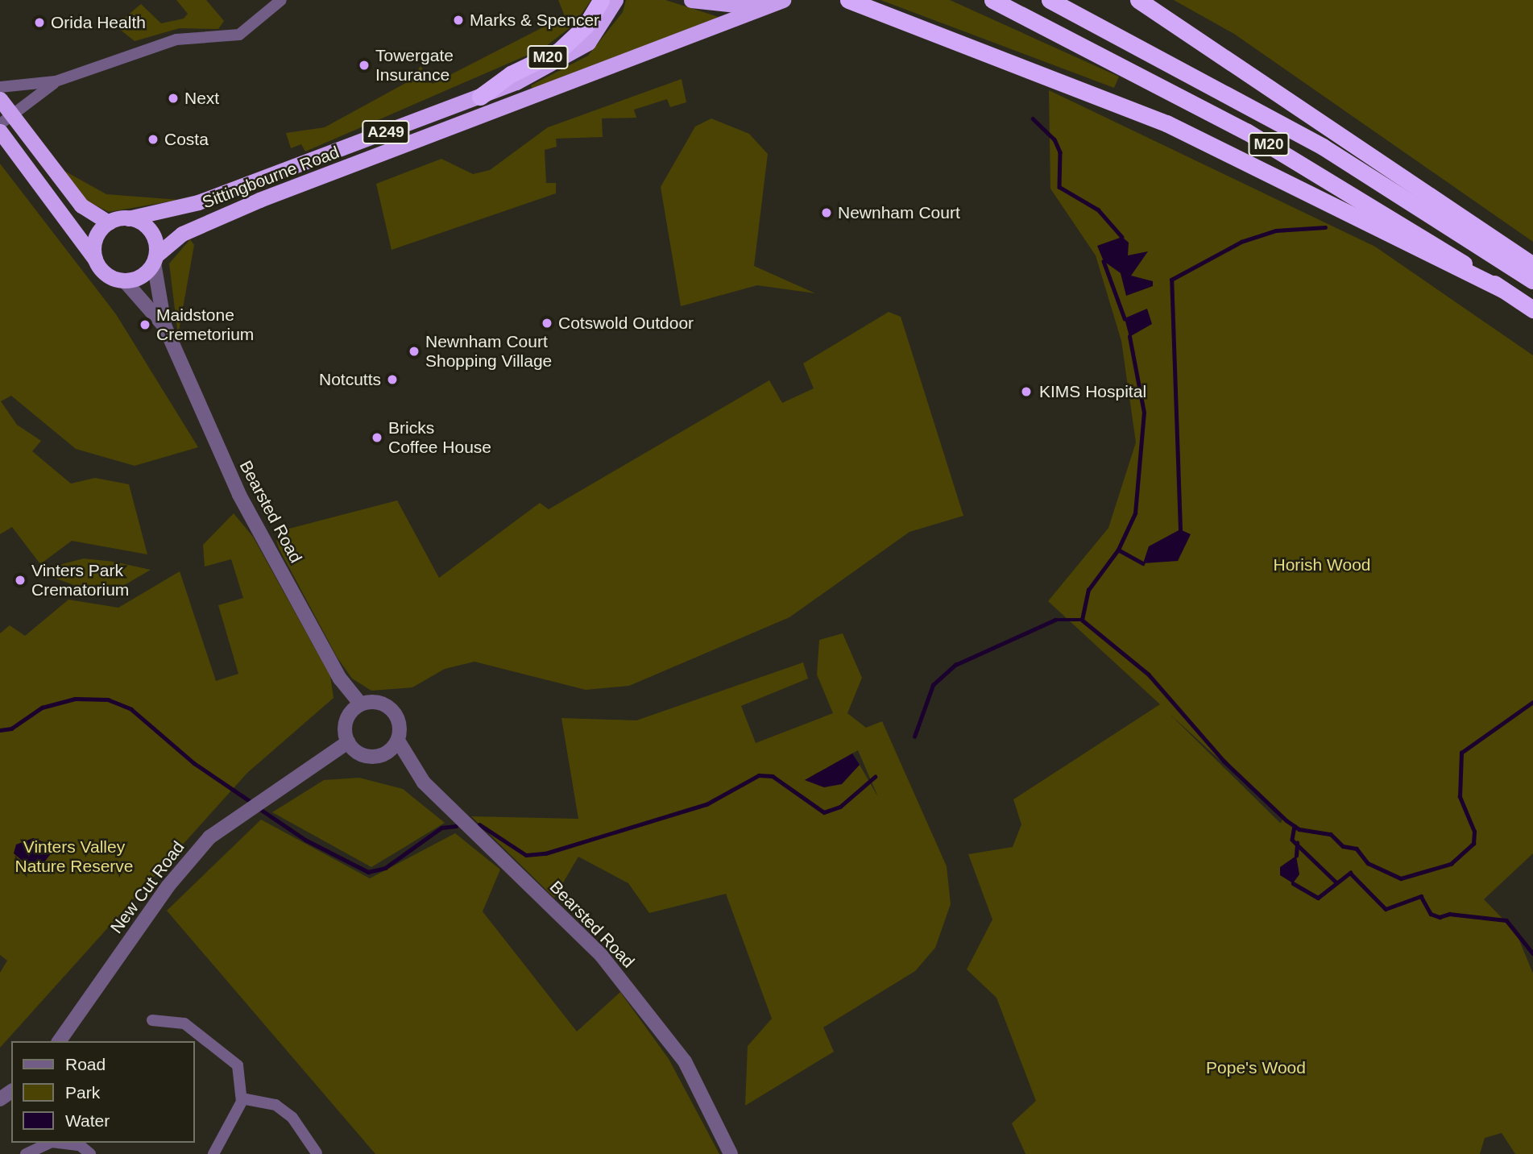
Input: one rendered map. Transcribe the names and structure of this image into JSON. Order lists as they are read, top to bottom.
{
  "streets": {
    "highway": ["M20", "A249", "Sittingbourne Road"],
    "street": ["Bearsted Road", "New Cut Road"]
  },
  "crossings": [
    ["M20", "Sittingbourne Road"],
    ["Sittingbourne Road", "Bearsted Road"],
    ["Bearsted Road", "New Cut Road"]
  ],
  "parks": ["Horish Wood", "Vinters Valley Nature Reserve", "Pope's Wood"],
  "places": [
    "Marks & Spencer",
    "Orida Health",
    "Towergate Insurance",
    "Next",
    "Costa",
    "Newnham Court",
    "Cotswold Outdoor",
    "Maidstone Cremetorium",
    "Newnham Court Shopping Village",
    "Notcutts",
    "KIMS Hospital",
    "Bricks Coffee House",
    "Vinters Park Crematorium"
  ],
  "legend": ["Road", "Park", "Water"]
}
